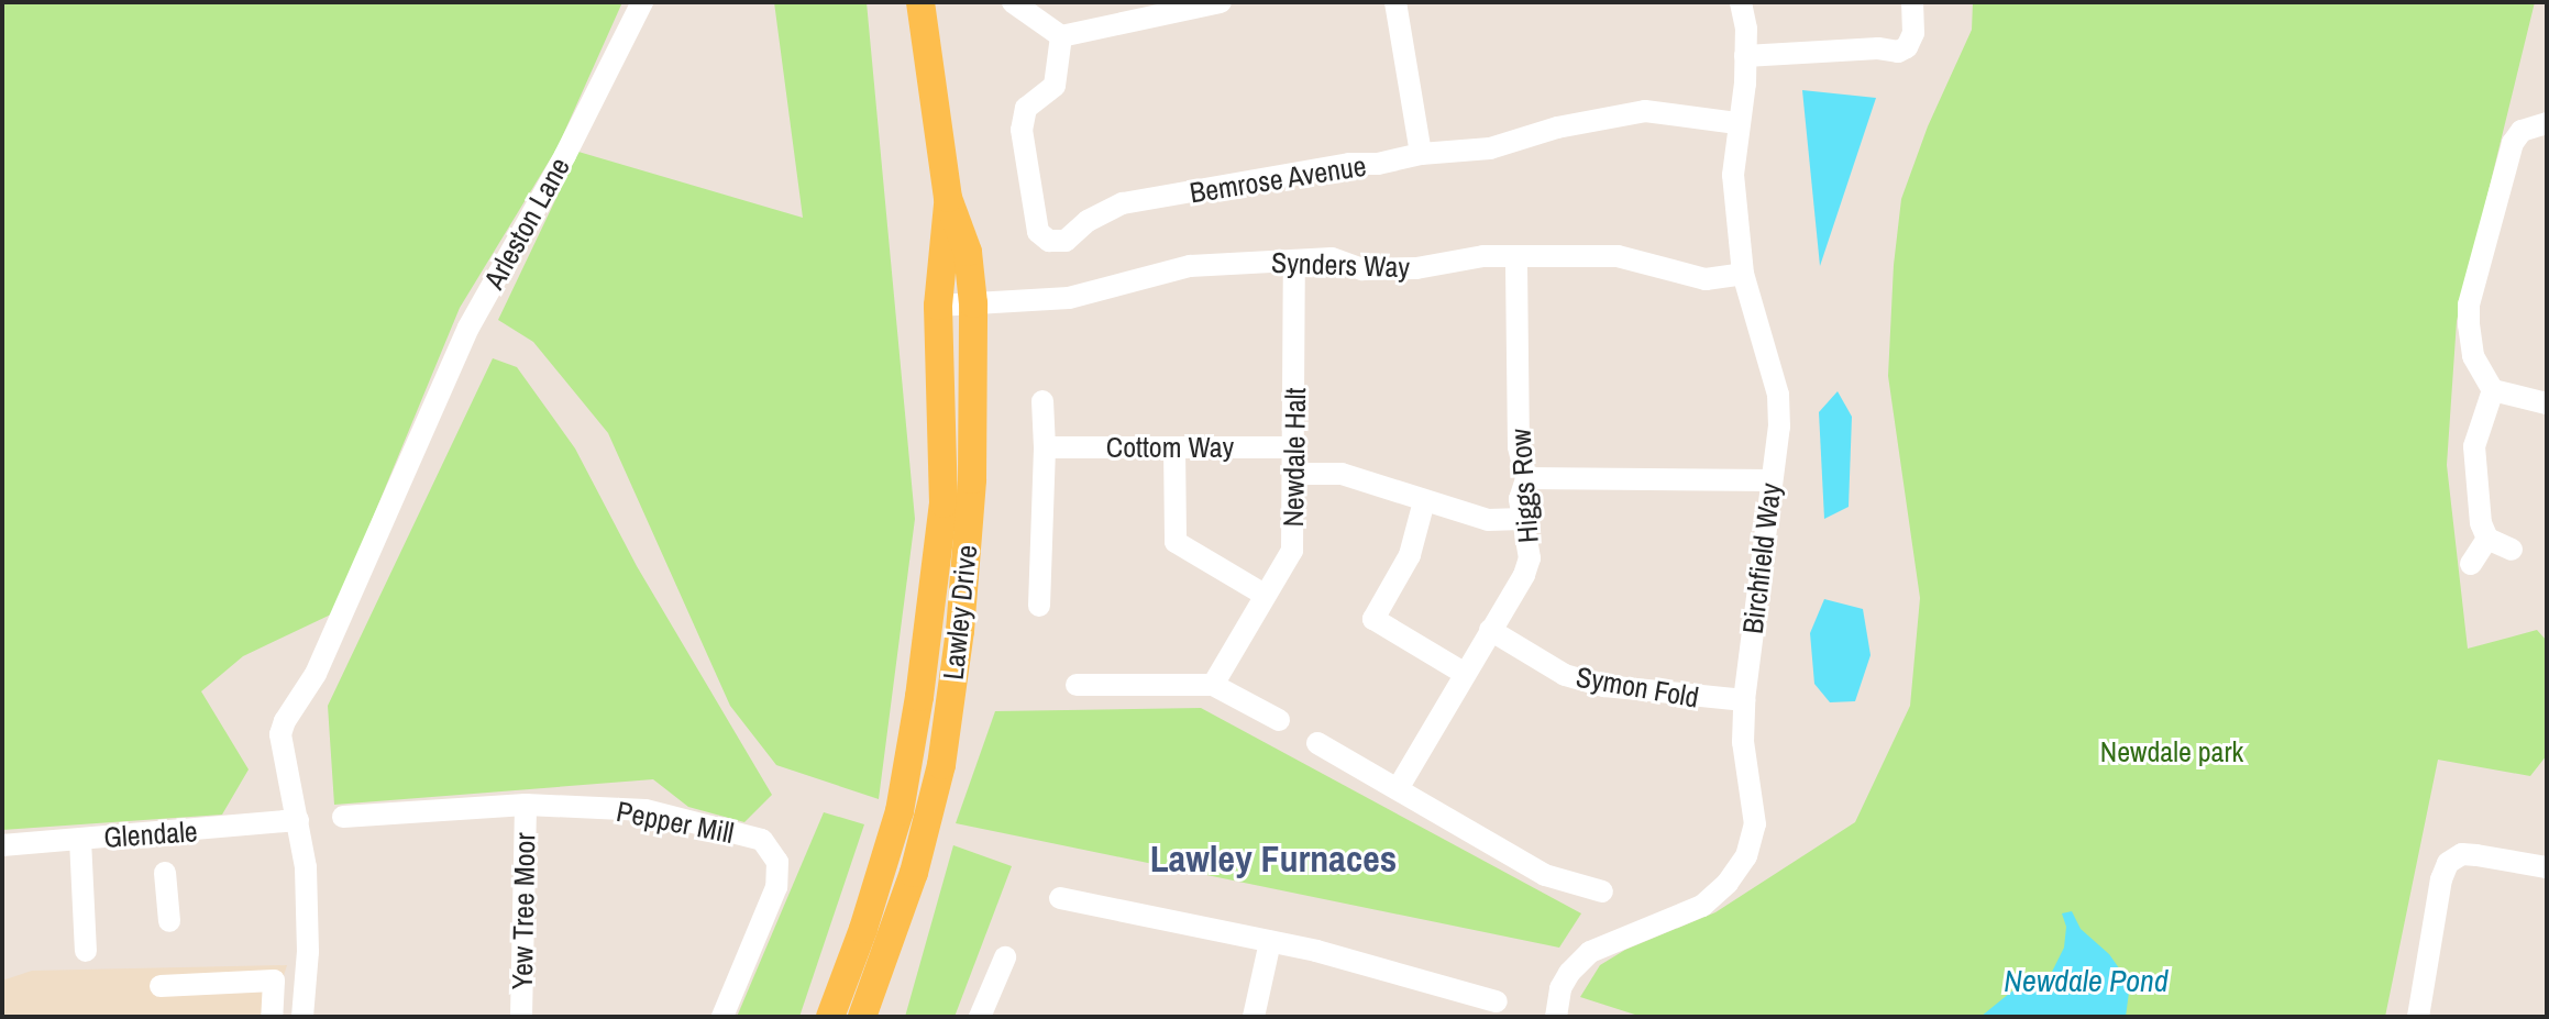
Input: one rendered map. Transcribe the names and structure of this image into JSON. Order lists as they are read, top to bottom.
{
  "streets": {
    "main road": ["Lawley Drive"],
    "street": [
      "Bemrose Avenue",
      "Arleston Lane",
      "Synders Way",
      "Cottom Way",
      "Newdale Halt",
      "Higgs Row",
      "Birchfield Way",
      "Symon Fold",
      "Pepper Mill",
      "Glendale",
      "Yew Tree Moor"
    ]
  },
  "crossings": [
    ["Bemrose Avenue", "Birchfield Way"],
    ["Arleston Lane", "Glendale"],
    ["Synders Way", "Newdale Halt"],
    ["Synders Way", "Higgs Row"],
    ["Synders Way", "Birchfield Way"],
    ["Synders Way", "Lawley Drive"],
    ["Cottom Way", "Newdale Halt"],
    ["Higgs Row", "Symon Fold"],
    ["Birchfield Way", "Symon Fold"],
    ["Pepper Mill", "Yew Tree Moor"]
  ],
  "districts": ["Lawley Furnaces"],
  "water": ["Newdale Pond"],
  "parks": ["Newdale park"]
}
